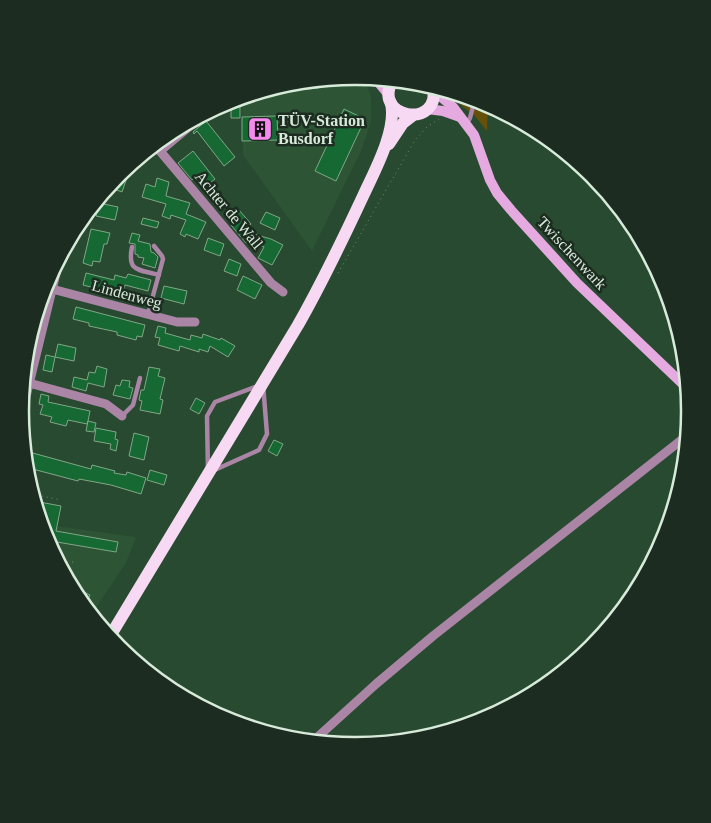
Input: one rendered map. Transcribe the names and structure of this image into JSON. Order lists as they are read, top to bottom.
{
  "streets": {
    "street": ["Achter de Wall", "Twischenwark", "Lindenweg"]
  },
  "places": {
    "building": ["TÜV-Station Busdorf"]
  }
}
